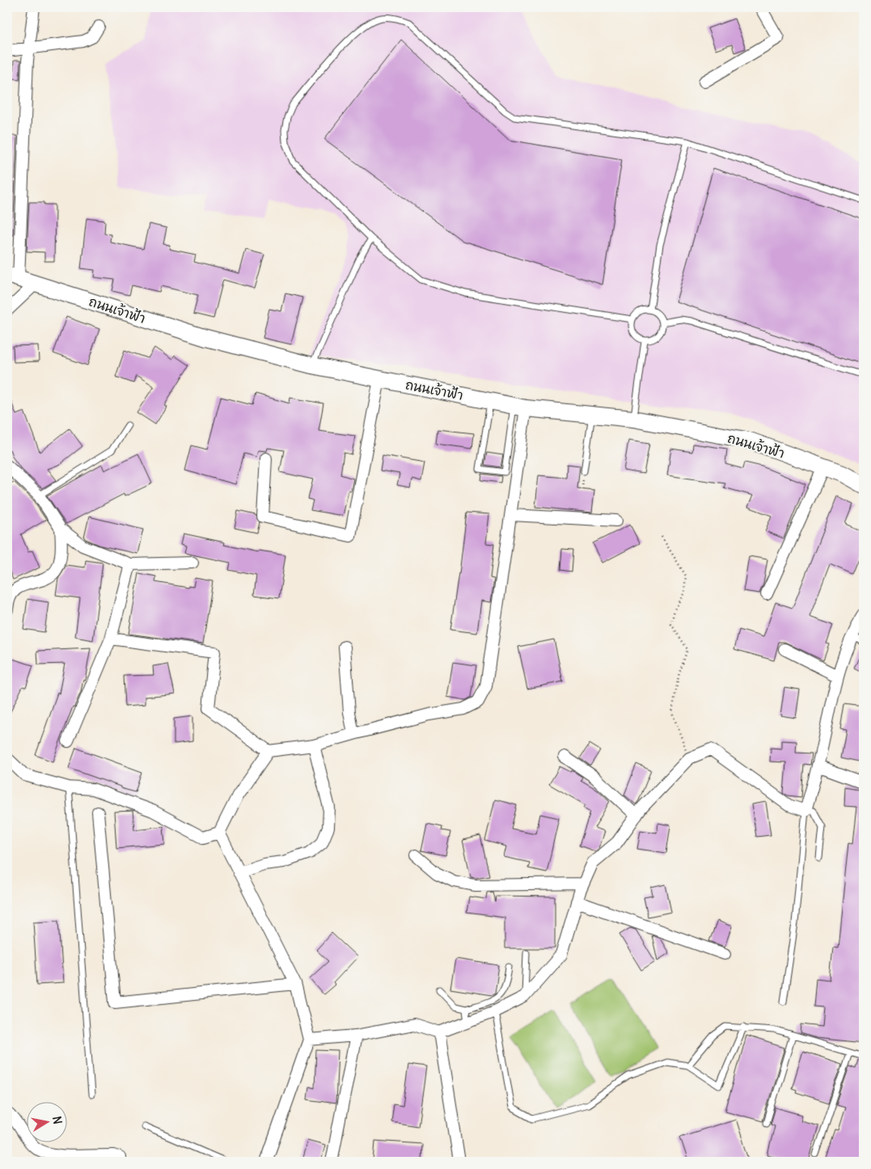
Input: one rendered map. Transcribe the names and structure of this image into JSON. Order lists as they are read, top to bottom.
{
  "streets": {
    "main road": ["ถนนเจ้าฟ้า"]
  },
  "north": "right"
}
